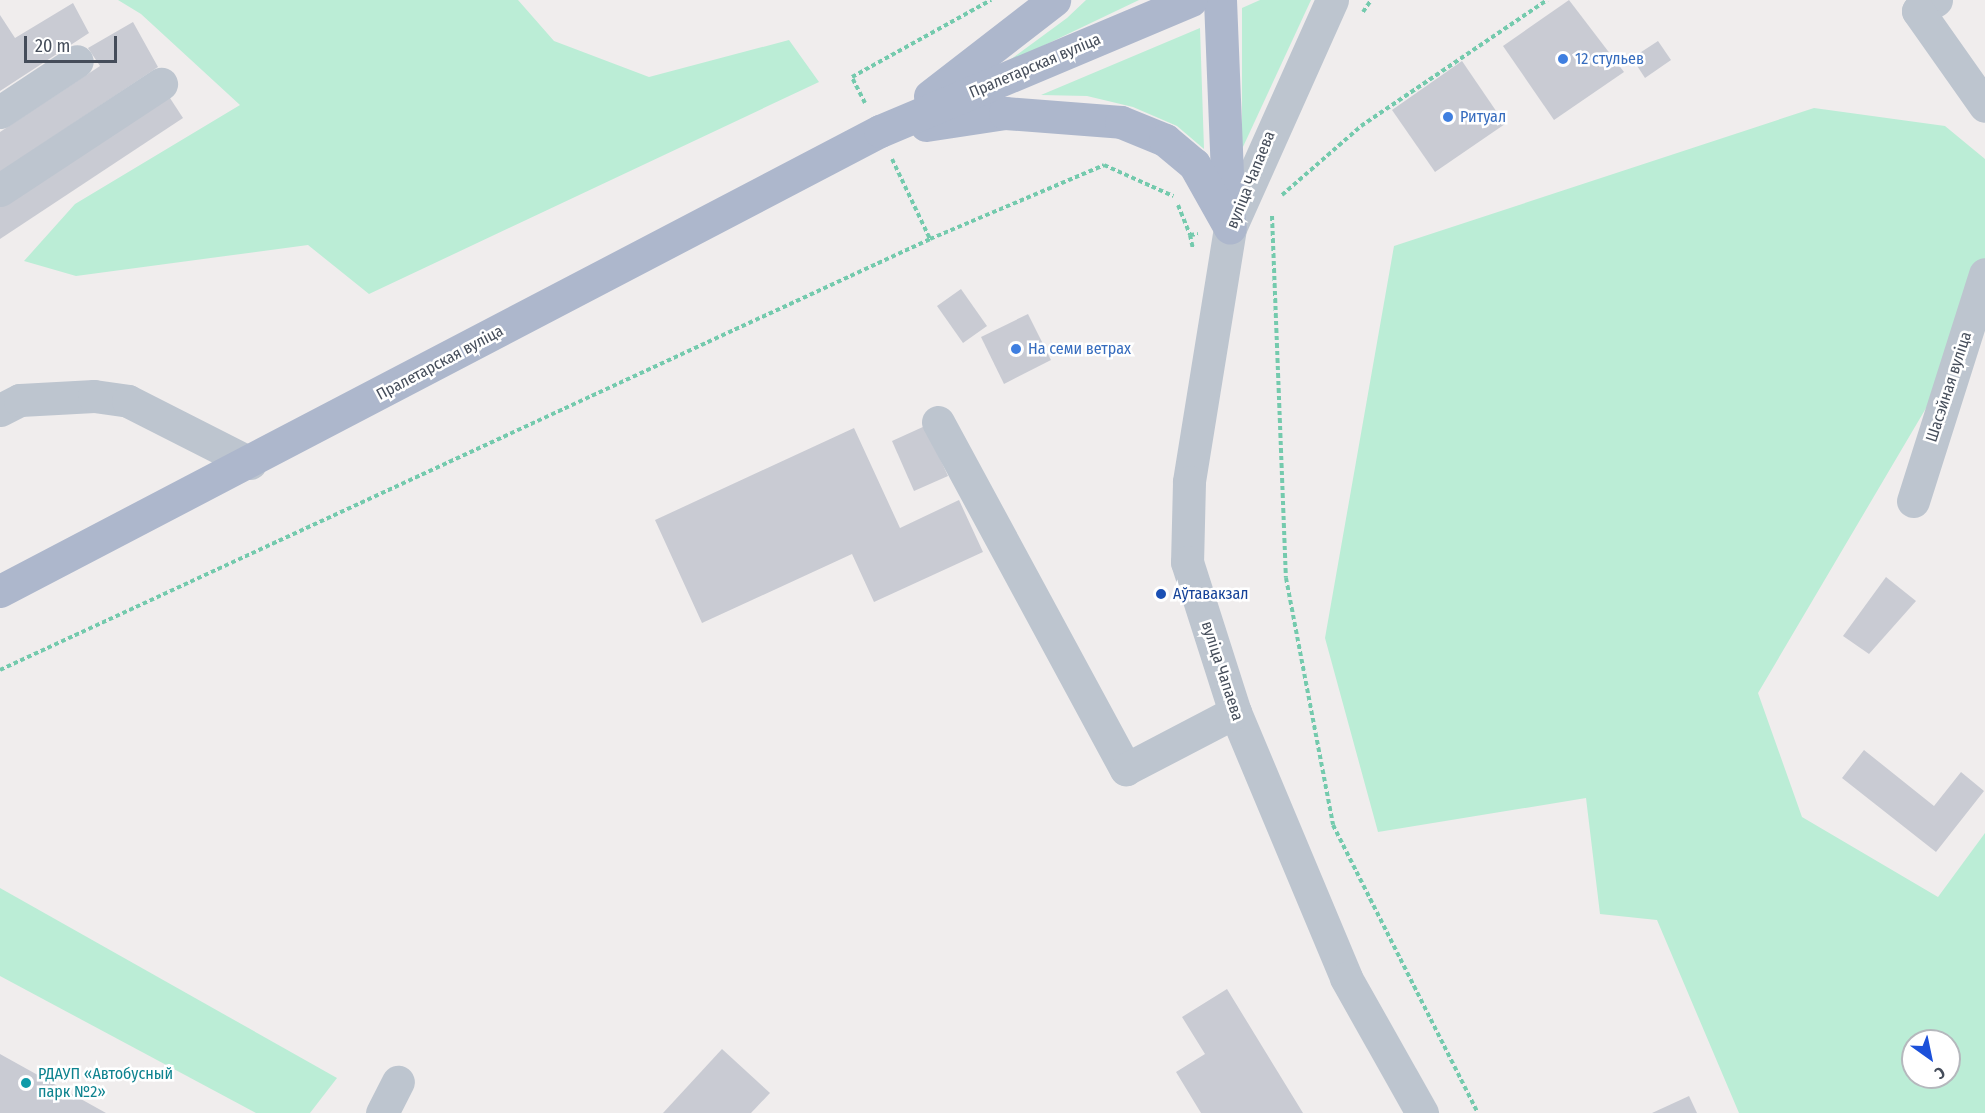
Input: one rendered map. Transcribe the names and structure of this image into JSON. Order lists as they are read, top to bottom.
{
  "streets": {
    "main road": ["Пралетарская вуліца"],
    "street": ["вуліца Чапаева", "Шасэйная вуліца"]
  },
  "places": [
    "12 стульев",
    "Ритуал",
    "На семи ветрах",
    "Аўтавакзал",
    "РДАУП «Автобусный парк №2»"
  ],
  "scale_bar": "20 m",
  "north": "bottom right"
}
